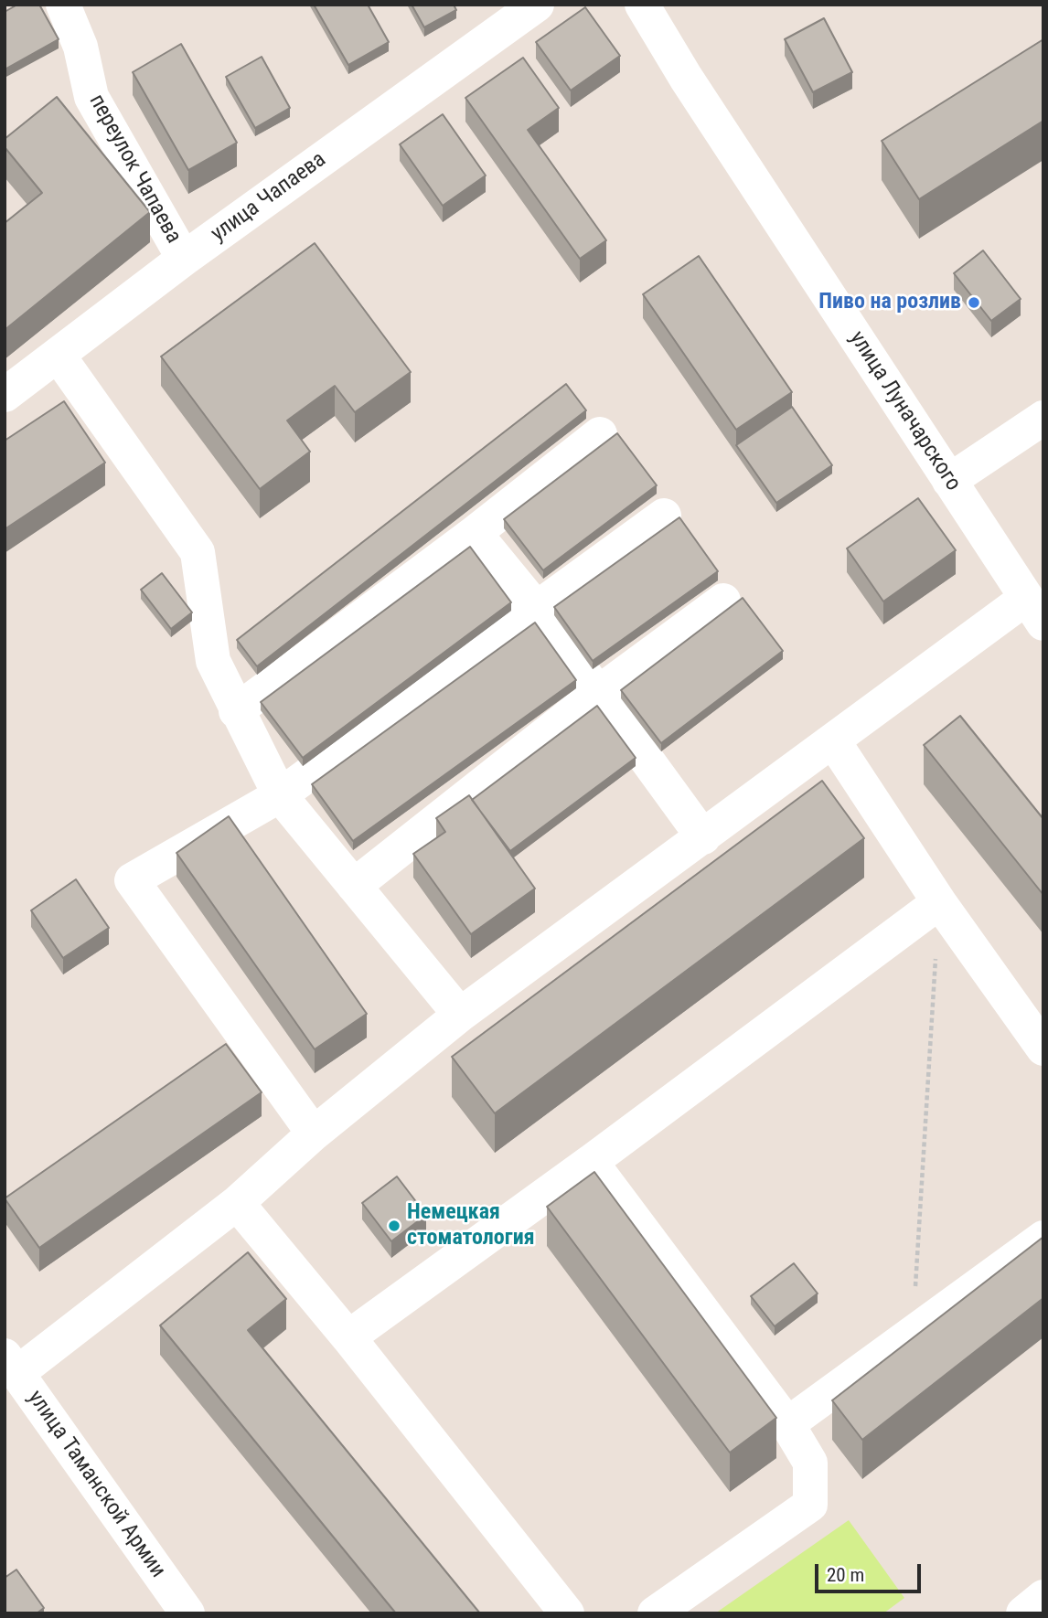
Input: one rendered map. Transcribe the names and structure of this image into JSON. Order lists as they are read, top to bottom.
{
  "streets": {
    "street": [
      "переулок Чапаева",
      "улица Чапаева",
      "улица Луначарского",
      "улица Таманской Армии"
    ]
  },
  "crossings": [
    ["переулок Чапаева", "улица Чапаева"]
  ],
  "places": ["Пиво на розлив", "Немецкая стоматология"],
  "scale_bar": "20 m"
}
